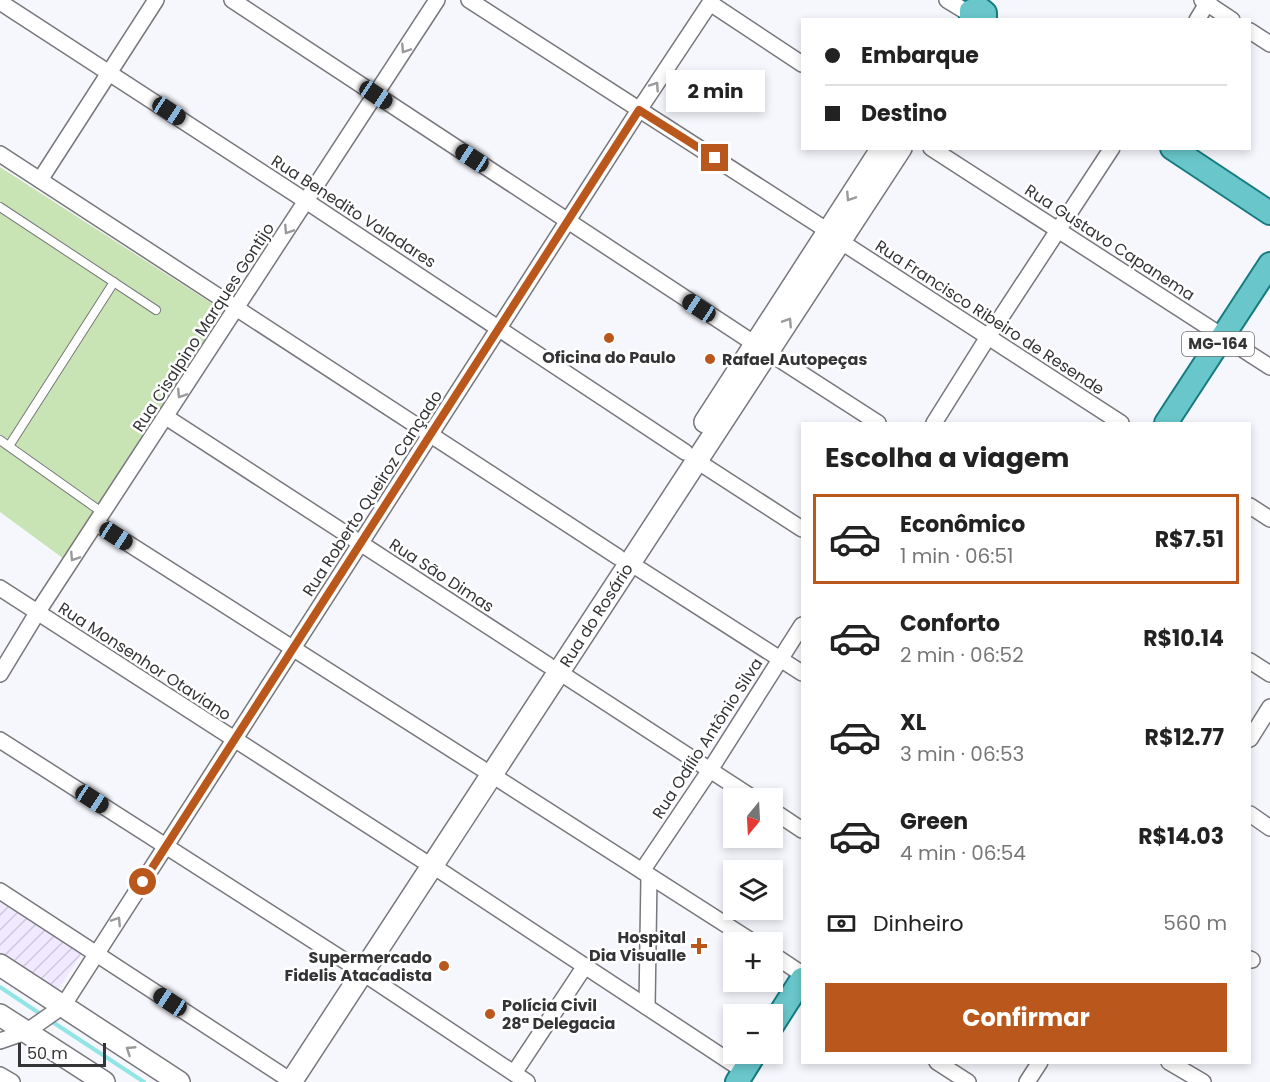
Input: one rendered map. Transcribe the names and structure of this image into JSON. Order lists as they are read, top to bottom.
{
  "streets": {
    "main road": ["MG-164", "Rua do Rosário"],
    "street": [
      "Rua Benedito Valadares",
      "Rua Gustavo Capanema",
      "Rua Francisco Ribeiro de Resende",
      "Rua Cisalpino Marques Gontijo",
      "Rua Roberto Queiroz Cançado",
      "Rua São Dimas",
      "Rua Monsenhor Otaviano",
      "Rua Odílio Antônio Silva"
    ]
  },
  "crossings": [
    ["Rua Benedito Valadares", "Rua Cisalpino Marques Gontijo"],
    ["Rua Benedito Valadares", "Rua Roberto Queiroz Cançado"],
    ["Rua Benedito Valadares", "Rua do Rosário"],
    ["Rua Gustavo Capanema", "MG-164"],
    ["Rua Francisco Ribeiro de Resende", "Rua Roberto Queiroz Cançado"],
    ["Rua Francisco Ribeiro de Resende", "Rua do Rosário"],
    ["Rua Cisalpino Marques Gontijo", "Rua São Dimas"],
    ["Rua Cisalpino Marques Gontijo", "Rua Monsenhor Otaviano"],
    ["Rua Roberto Queiroz Cançado", "Rua São Dimas"],
    ["Rua Roberto Queiroz Cançado", "Rua Monsenhor Otaviano"],
    ["Rua São Dimas", "Rua do Rosário"],
    ["Rua São Dimas", "Rua Odílio Antônio Silva"],
    ["Rua do Rosário", "Rua Monsenhor Otaviano"]
  ],
  "one_way": ["Rua Cisalpino Marques Gontijo"],
  "places": {
    "other": [
      "Oficina do Paulo",
      "Rafael Autopeças",
      "Supermercado Fidelis Atacadista",
      "Polícia Civil 28ª Delegacia"
    ],
    "health": ["Hospital Dia Visualle"]
  },
  "scale_bar": "50 m",
  "north": "bottom",
  "page": {
    "banner": ["Embarque", "Destino"],
    "bubble": "2 min",
    "heading": "Escolha a viagem",
    "list": [
      {
        "name": "Econômico",
        "note": "1 min · 06:51",
        "value": "R$7.51"
      },
      {
        "name": "Conforto",
        "note": "2 min · 06:52",
        "value": "R$10.14"
      },
      {
        "name": "XL",
        "note": "3 min · 06:53",
        "value": "R$12.77"
      },
      {
        "name": "Green",
        "note": "4 min · 06:54",
        "value": "R$14.03"
      }
    ],
    "map_buttons": ["+", "−"],
    "pay": ["Dinheiro", "560 m"],
    "buttons": "Confirmar",
    "scale": "50 m"
  }
}
